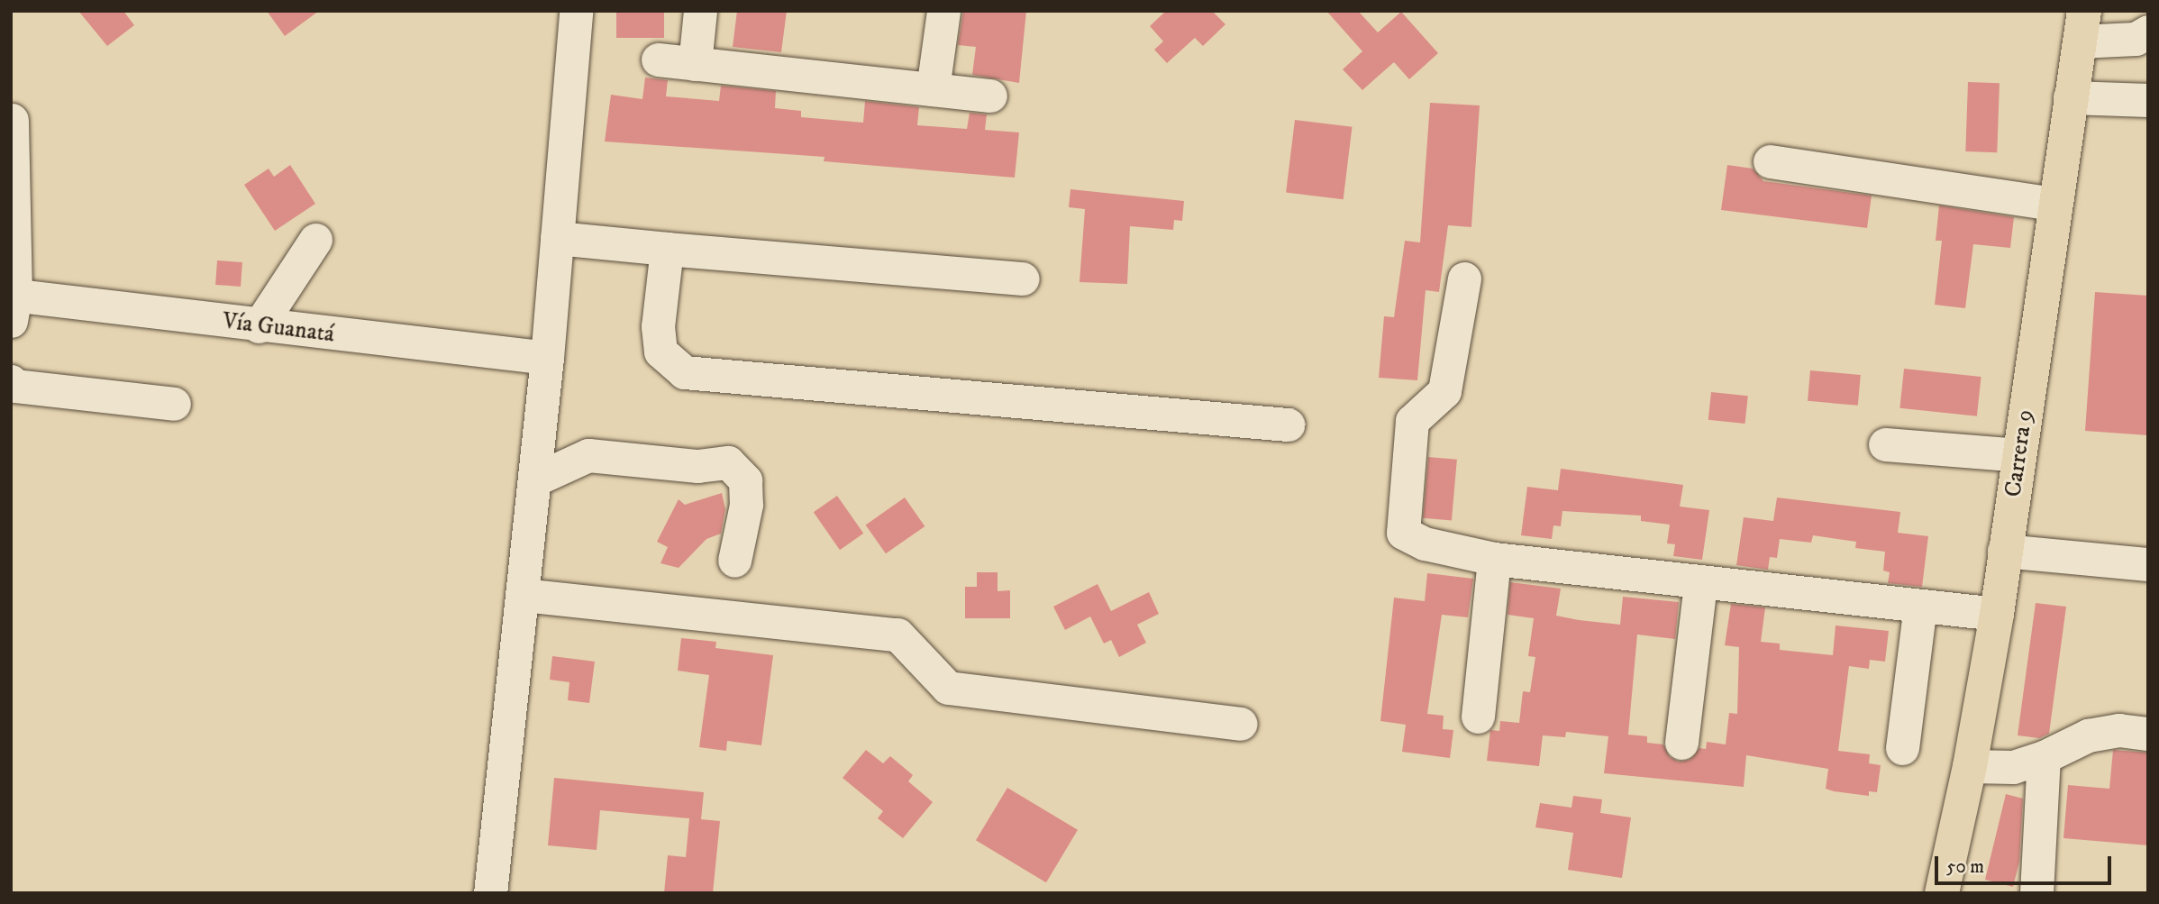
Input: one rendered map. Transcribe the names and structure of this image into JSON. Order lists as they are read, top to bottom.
{
  "streets": {
    "main road": ["Carrera 9"],
    "street": ["Vía Guanatá"]
  },
  "scale_bar": "50 m"
}
